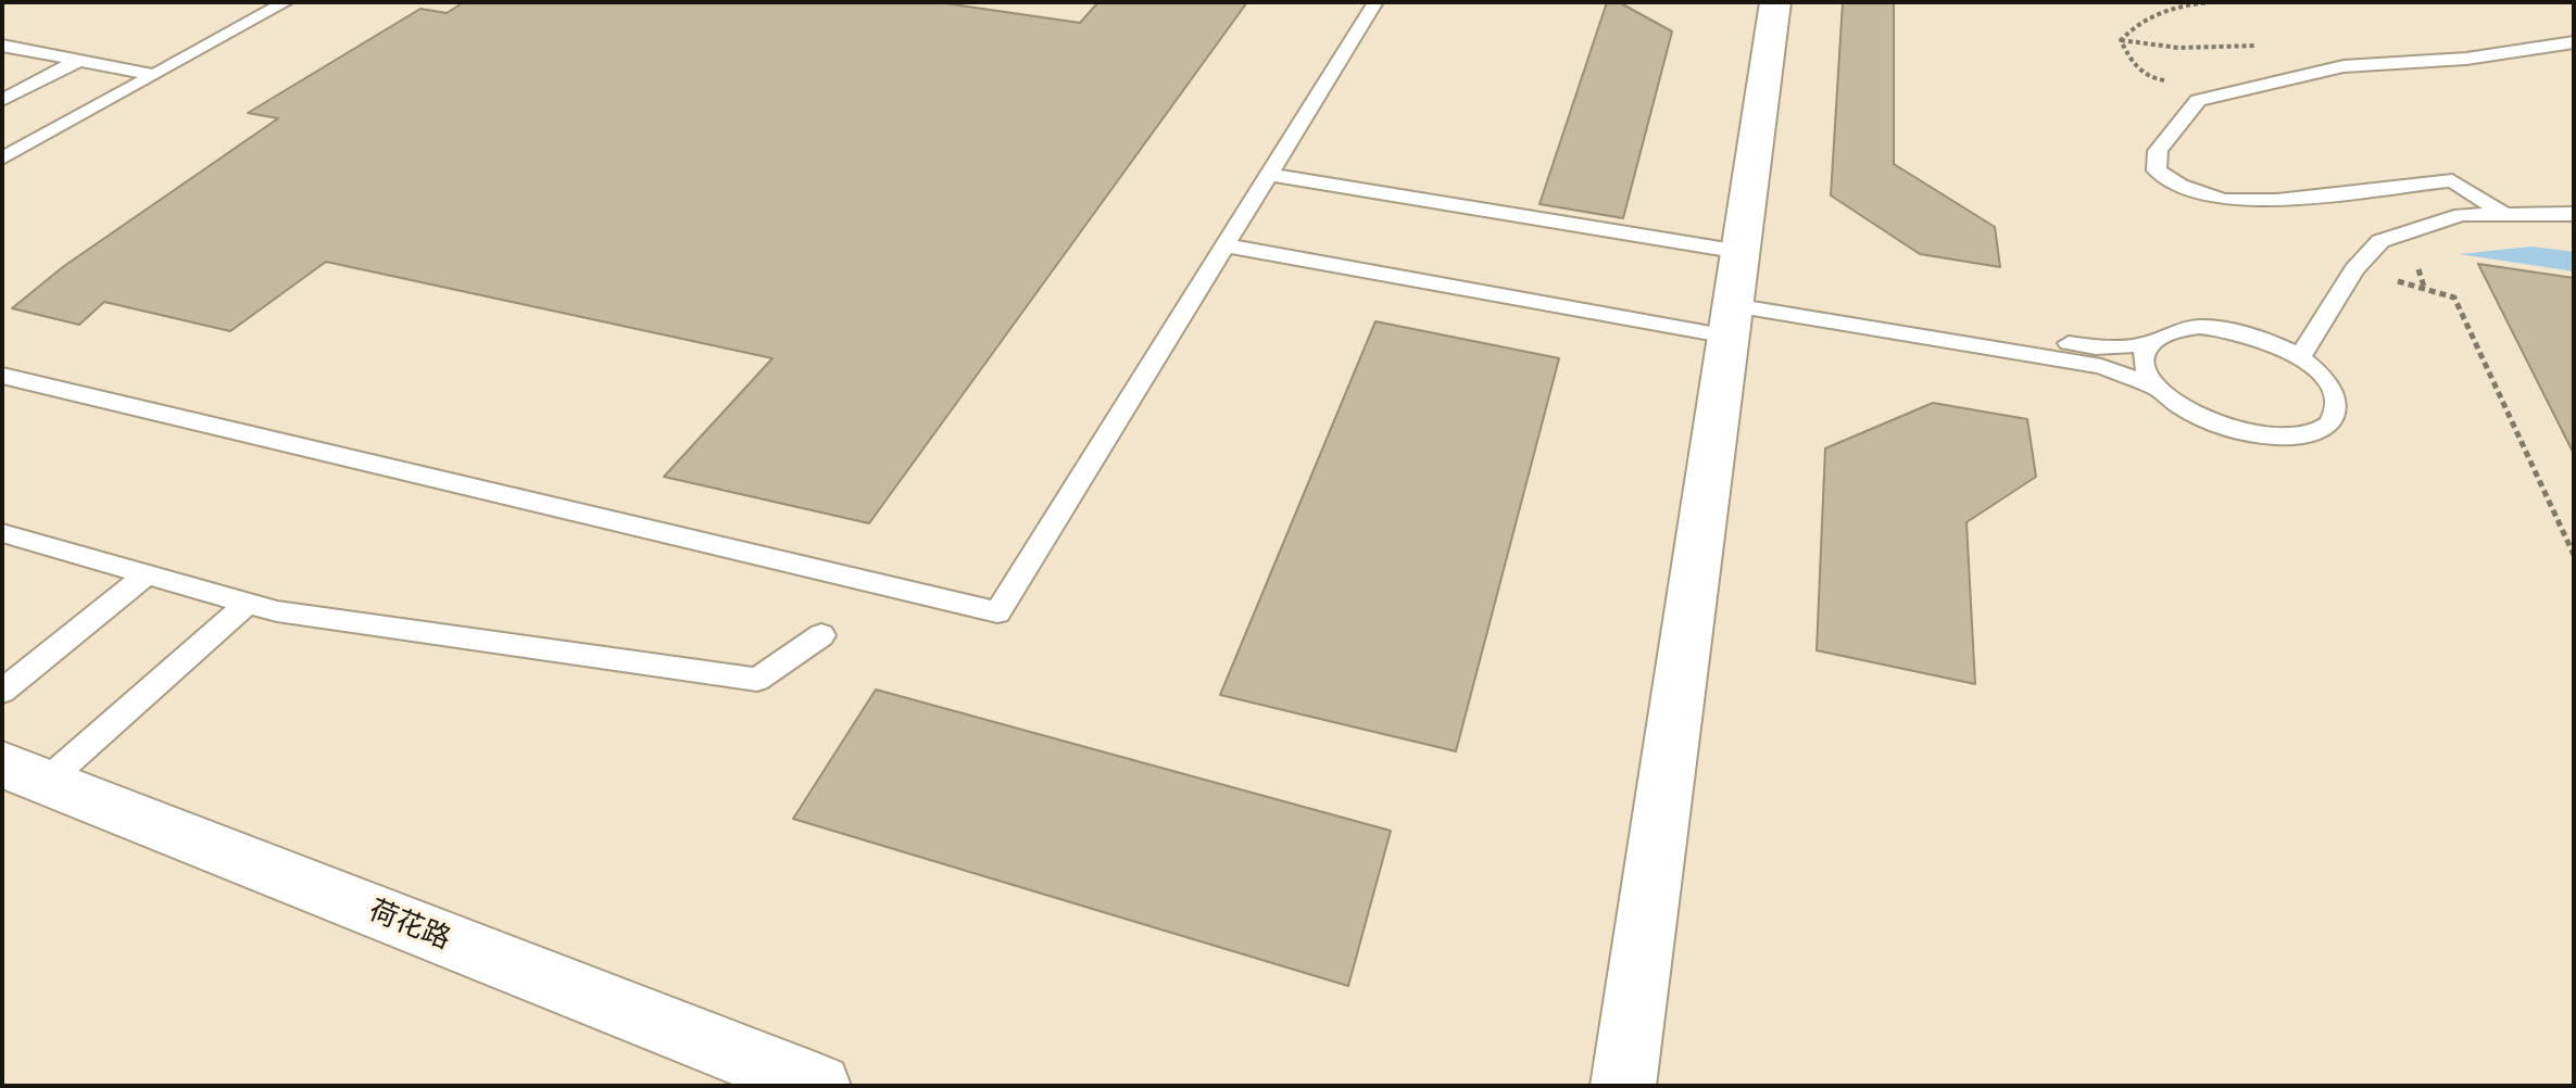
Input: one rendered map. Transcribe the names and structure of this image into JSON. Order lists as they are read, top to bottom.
{
  "streets": {
    "street": ["荷花路"]
  }
}
